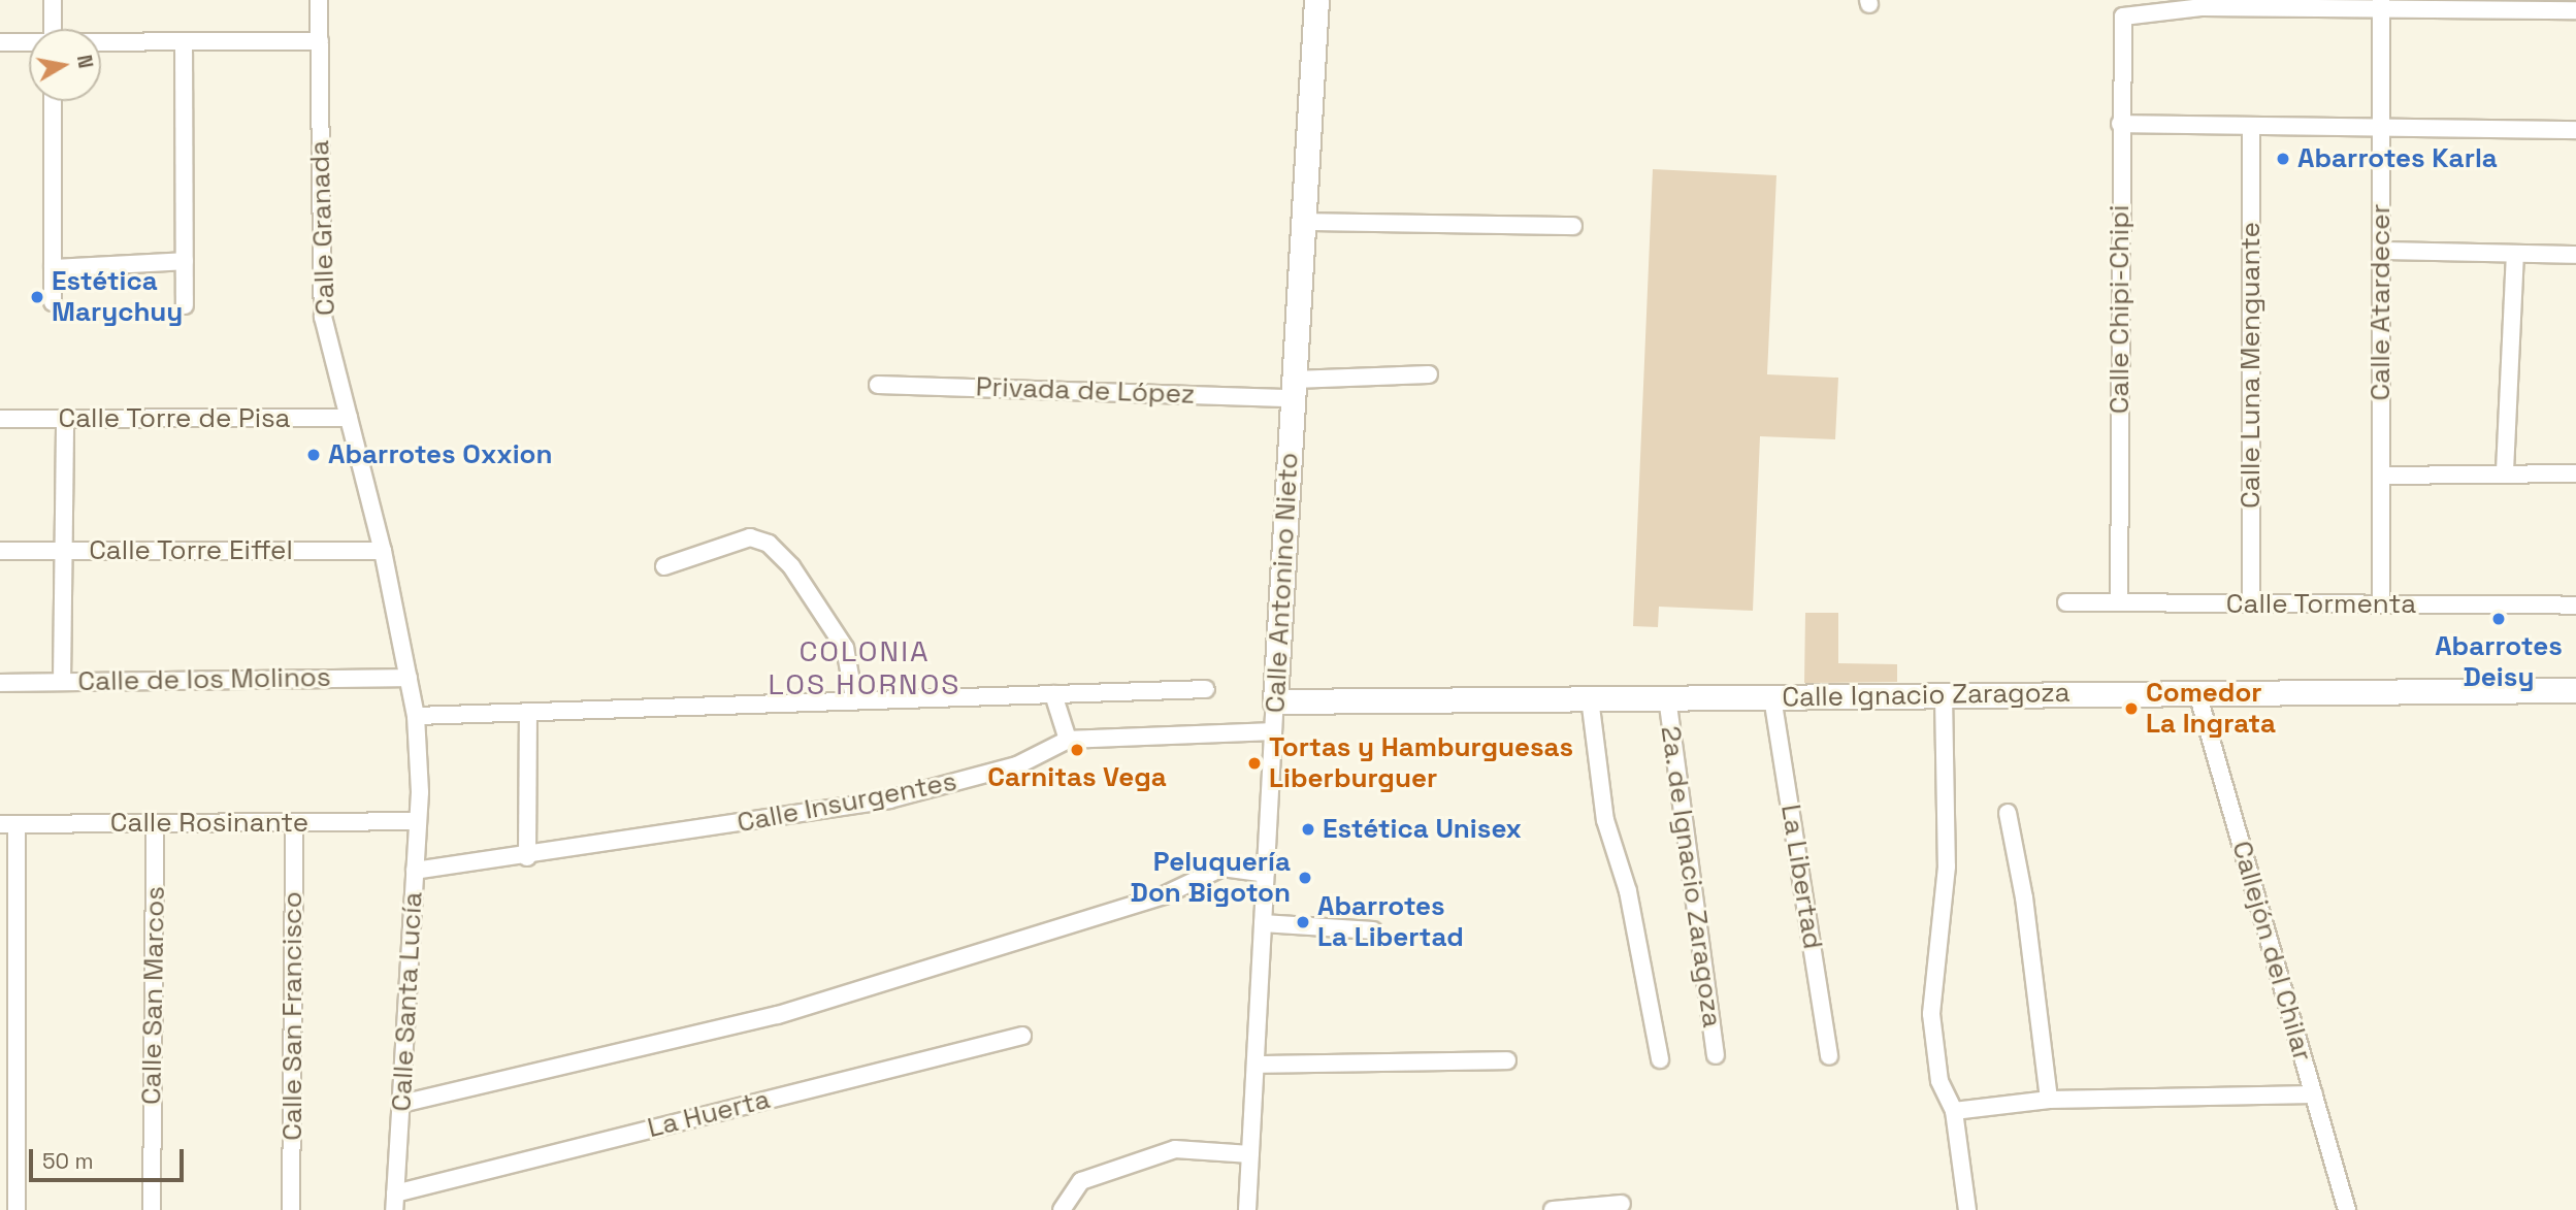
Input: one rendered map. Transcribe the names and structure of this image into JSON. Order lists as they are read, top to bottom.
{
  "streets": {
    "main road": ["Calle Antonino Nieto", "Calle Ignacio Zaragoza"],
    "street": [
      "Calle Granada",
      "Calle Atardecer",
      "Calle Chipi-Chipi",
      "Calle Luna Menguante",
      "Privada de López",
      "Calle Torre de Pisa",
      "Calle Torre Eiffel",
      "Calle Tormenta",
      "Calle de los Molinos",
      "Calle Insurgentes",
      "Calle Rosinante",
      "2a. de Ignacio Zaragoza",
      "La Libertad",
      "Callejón del Chilar",
      "Calle San Marcos",
      "Calle Santa Lucía",
      "Calle San Francisco",
      "La Huerta"
    ]
  },
  "crossings": [
    ["Calle Granada", "Calle Torre de Pisa"],
    ["Calle Granada", "Calle Torre Eiffel"],
    ["Calle Granada", "Calle de los Molinos"],
    ["Calle Granada", "Calle Santa Lucía"],
    ["Calle Atardecer", "Calle Chipi-Chipi"],
    ["Calle Atardecer", "Calle Tormenta"],
    ["Calle Chipi-Chipi", "Calle Tormenta"],
    ["Calle Luna Menguante", "Calle Tormenta"],
    ["Privada de López", "Calle Antonino Nieto"],
    ["Calle Antonino Nieto", "Calle Ignacio Zaragoza"],
    ["Calle Antonino Nieto", "Calle Insurgentes"],
    ["Calle Ignacio Zaragoza", "2a. de Ignacio Zaragoza"],
    ["Calle Ignacio Zaragoza", "La Libertad"],
    ["Calle Ignacio Zaragoza", "Callejón del Chilar"],
    ["Calle Insurgentes", "Calle Santa Lucía"],
    ["Calle Rosinante", "Calle San Marcos"],
    ["Calle Rosinante", "Calle Santa Lucía"],
    ["Calle Rosinante", "Calle San Francisco"],
    ["Calle Santa Lucía", "La Huerta"]
  ],
  "districts": ["COLONIA LOS HORNOS"],
  "places": [
    "Abarrotes Karla",
    "Estética Marychuy",
    "Abarrotes Oxxion",
    "Abarrotes Deisy",
    "Comedor La Ingrata",
    "Carnitas Vega",
    "Tortas y Hamburguesas Liberburguer",
    "Estética Unisex",
    "Peluquería Don Bigoton",
    "Abarrotes La Libertad"
  ],
  "scale_bar": "50 m",
  "north": "right"
}
